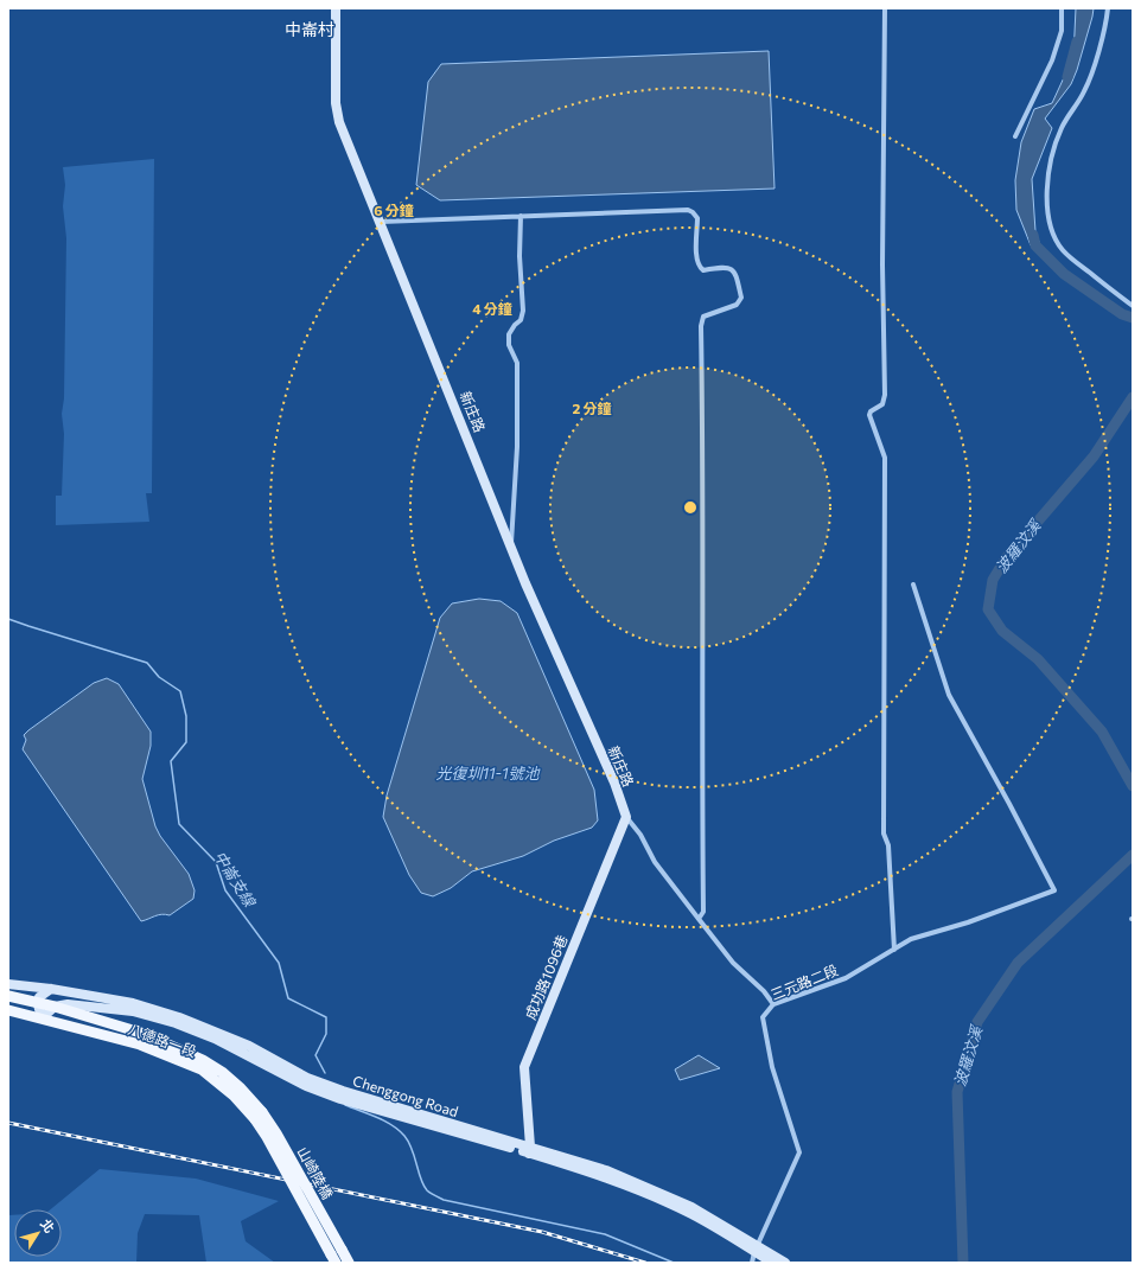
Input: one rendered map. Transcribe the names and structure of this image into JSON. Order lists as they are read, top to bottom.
{
  "streets": {
    "main road": ["八德路一段", "山崎陸橋"],
    "street": [
      "新庄路",
      "成功路1096巷",
      "三元路二段",
      "Chenggong Road"
    ]
  },
  "crossings": [
    ["新庄路", "成功路1096巷"],
    ["成功路1096巷", "Chenggong Road"],
    ["三元路二段", "Chenggong Road"],
    ["八德路一段", "Chenggong Road"],
    ["八德路一段", "山崎陸橋"]
  ],
  "districts": ["中崙村"],
  "water": ["波羅汶溪", "光復圳11-1號池", "中崙支線"],
  "north": "top right",
  "rings": ["6 分鐘", "4 分鐘", "2 分鐘"]
}
